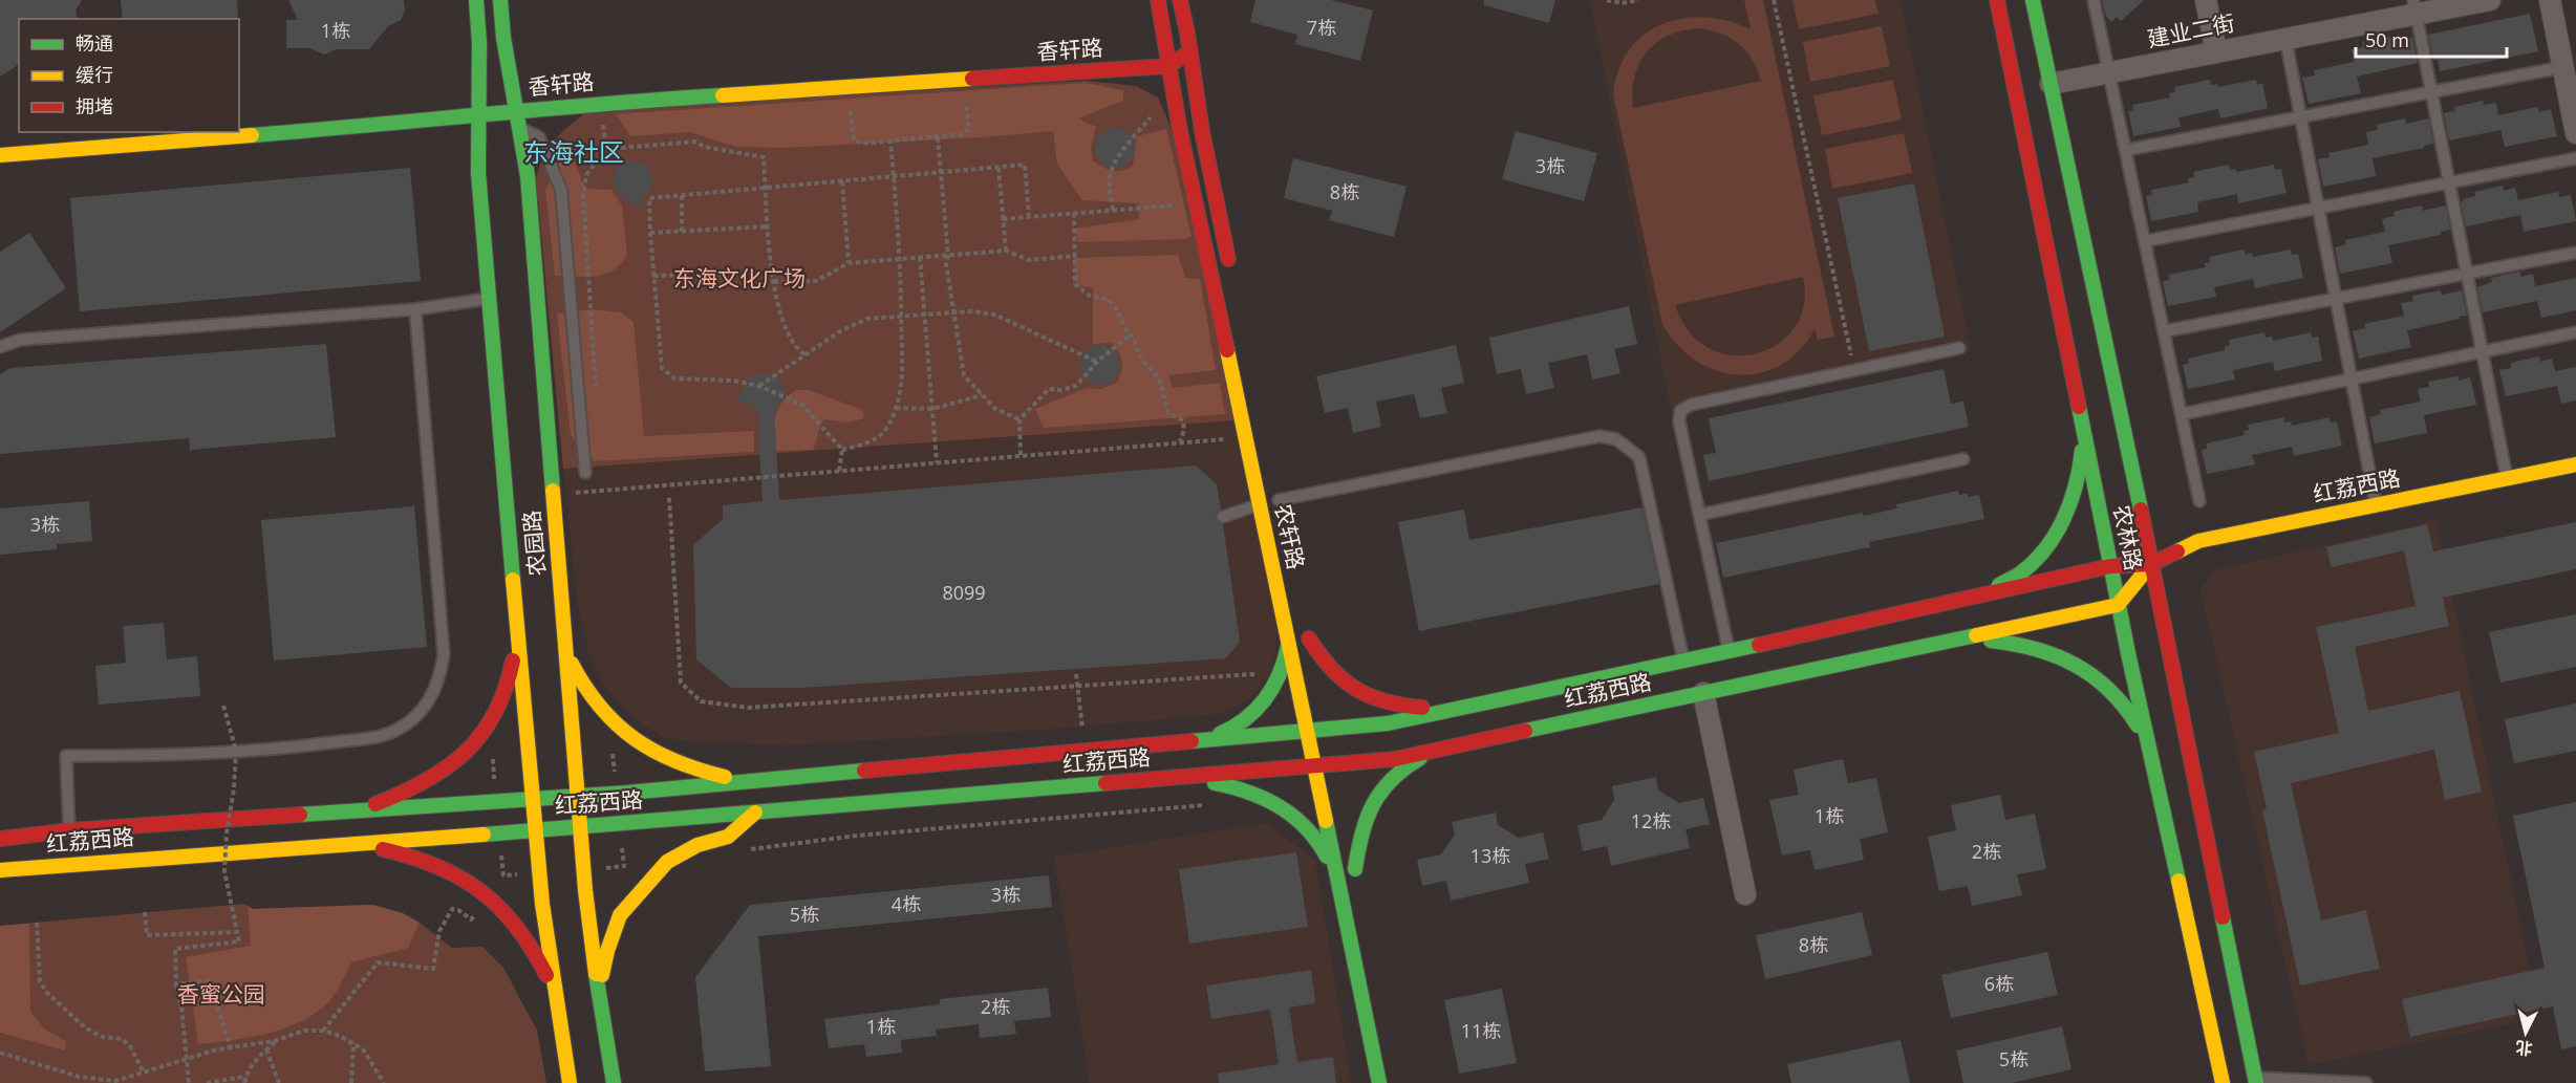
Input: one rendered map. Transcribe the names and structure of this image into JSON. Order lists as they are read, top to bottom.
{
  "streets": {
    "main road": [
      "香轩路",
      "红荔西路",
      "农轩路",
      "农林路",
      "农园路"
    ],
    "street": ["建业二街"]
  },
  "crossings": [
    ["建业二街", "农林路"],
    ["香轩路", "农轩路"],
    ["香轩路", "农园路"],
    ["红荔西路", "农轩路"],
    ["红荔西路", "农林路"],
    ["红荔西路", "农园路"]
  ],
  "districts": ["东海社区"],
  "parks": ["东海文化广场", "香蜜公园"],
  "house_numbers": [
    "7栋",
    "1栋",
    "3栋",
    "8栋",
    "3栋",
    "8099",
    "1栋",
    "12栋",
    "2栋",
    "13栋",
    "3栋",
    "4栋",
    "5栋",
    "8栋",
    "6栋",
    "2栋",
    "1栋",
    "11栋",
    "5栋"
  ],
  "legend": ["畅通", "缓行", "拥堵"],
  "scale_bar": "50 m",
  "north": "bottom"
}
